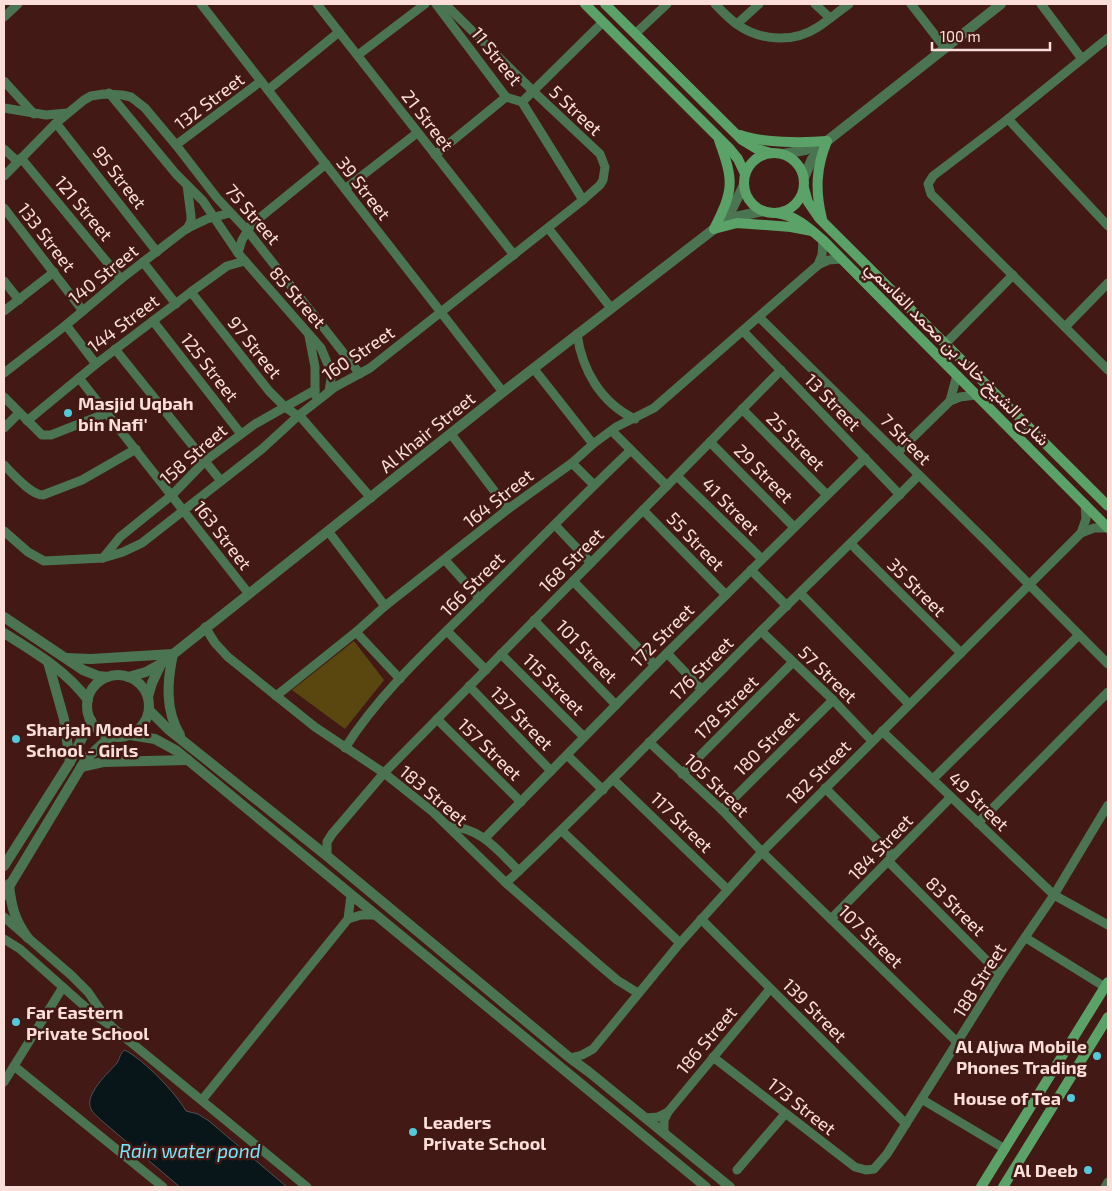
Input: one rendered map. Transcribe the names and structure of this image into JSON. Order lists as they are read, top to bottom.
{
  "streets": {
    "main road": ["شارع الشيخ خالد بن محمد القاسمي"],
    "street": [
      "11 Street",
      "132 Street",
      "5 Street",
      "21 Street",
      "95 Street",
      "39 Street",
      "121 Street",
      "75 Street",
      "133 Street",
      "140 Street",
      "85 Street",
      "144 Street",
      "97 Street",
      "160 Street",
      "125 Street",
      "13 Street",
      "Al Khair Street",
      "7 Street",
      "25 Street",
      "158 Street",
      "29 Street",
      "164 Street",
      "41 Street",
      "163 Street",
      "55 Street",
      "168 Street",
      "166 Street",
      "35 Street",
      "172 Street",
      "101 Street",
      "176 Street",
      "57 Street",
      "115 Street",
      "178 Street",
      "137 Street",
      "180 Street",
      "157 Street",
      "182 Street",
      "105 Street",
      "183 Street",
      "49 Street",
      "117 Street",
      "184 Street",
      "83 Street",
      "107 Street",
      "188 Street",
      "139 Street",
      "186 Street",
      "173 Street"
    ]
  },
  "crossings": [
    ["11 Street", "160 Street"],
    ["132 Street", "39 Street"],
    ["132 Street", "75 Street"],
    ["5 Street", "160 Street"],
    ["21 Street", "160 Street"],
    ["95 Street", "140 Street"],
    ["39 Street", "160 Street"],
    ["39 Street", "Al Khair Street"],
    ["121 Street", "140 Street"],
    ["75 Street", "140 Street"],
    ["75 Street", "85 Street"],
    ["75 Street", "160 Street"],
    ["133 Street", "140 Street"],
    ["140 Street", "85 Street"],
    ["85 Street", "144 Street"],
    ["85 Street", "160 Street"],
    ["144 Street", "97 Street"],
    ["144 Street", "125 Street"],
    ["144 Street", "163 Street"],
    ["97 Street", "160 Street"],
    ["97 Street", "Al Khair Street"],
    ["97 Street", "158 Street"],
    ["160 Street", "158 Street"],
    ["160 Street", "163 Street"],
    ["شارع الشيخ خالد بن محمد القاسمي", "Al Khair Street"],
    ["125 Street", "158 Street"],
    ["13 Street", "164 Street"],
    ["13 Street", "168 Street"],
    ["13 Street", "172 Street"],
    ["13 Street", "176 Street"],
    ["Al Khair Street", "163 Street"],
    ["Al Khair Street", "183 Street"],
    ["7 Street", "164 Street"],
    ["7 Street", "176 Street"],
    ["7 Street", "182 Street"],
    ["25 Street", "168 Street"],
    ["25 Street", "172 Street"],
    ["158 Street", "163 Street"],
    ["29 Street", "168 Street"],
    ["29 Street", "172 Street"],
    ["164 Street", "183 Street"],
    ["41 Street", "168 Street"],
    ["41 Street", "172 Street"],
    ["55 Street", "168 Street"],
    ["55 Street", "172 Street"],
    ["168 Street", "101 Street"],
    ["168 Street", "115 Street"],
    ["168 Street", "137 Street"],
    ["168 Street", "157 Street"],
    ["168 Street", "183 Street"],
    ["166 Street", "183 Street"],
    ["35 Street", "176 Street"],
    ["35 Street", "182 Street"],
    ["172 Street", "101 Street"],
    ["172 Street", "115 Street"],
    ["172 Street", "137 Street"],
    ["172 Street", "157 Street"],
    ["176 Street", "57 Street"],
    ["176 Street", "105 Street"],
    ["176 Street", "183 Street"],
    ["176 Street", "117 Street"],
    ["57 Street", "178 Street"],
    ["57 Street", "180 Street"],
    ["57 Street", "182 Street"],
    ["178 Street", "105 Street"],
    ["180 Street", "105 Street"],
    ["182 Street", "105 Street"],
    ["182 Street", "183 Street"],
    ["182 Street", "49 Street"],
    ["182 Street", "117 Street"],
    ["182 Street", "83 Street"],
    ["182 Street", "107 Street"],
    ["182 Street", "139 Street"],
    ["105 Street", "107 Street"],
    ["49 Street", "184 Street"],
    ["49 Street", "188 Street"],
    ["184 Street", "83 Street"],
    ["184 Street", "107 Street"],
    ["83 Street", "188 Street"],
    ["107 Street", "188 Street"],
    ["188 Street", "139 Street"],
    ["188 Street", "173 Street"],
    ["139 Street", "186 Street"],
    ["186 Street", "173 Street"]
  ],
  "water": ["Rain water pond"],
  "places": [
    "Masjid Uqbah bin Nafi'",
    "Sharjah Model School - Girls",
    "Far Eastern Private School",
    "Al Aljwa Mobile Phones Trading",
    "House of Tea",
    "Leaders Private School",
    "Al Deeb"
  ],
  "scale_bar": "100 m"
}
